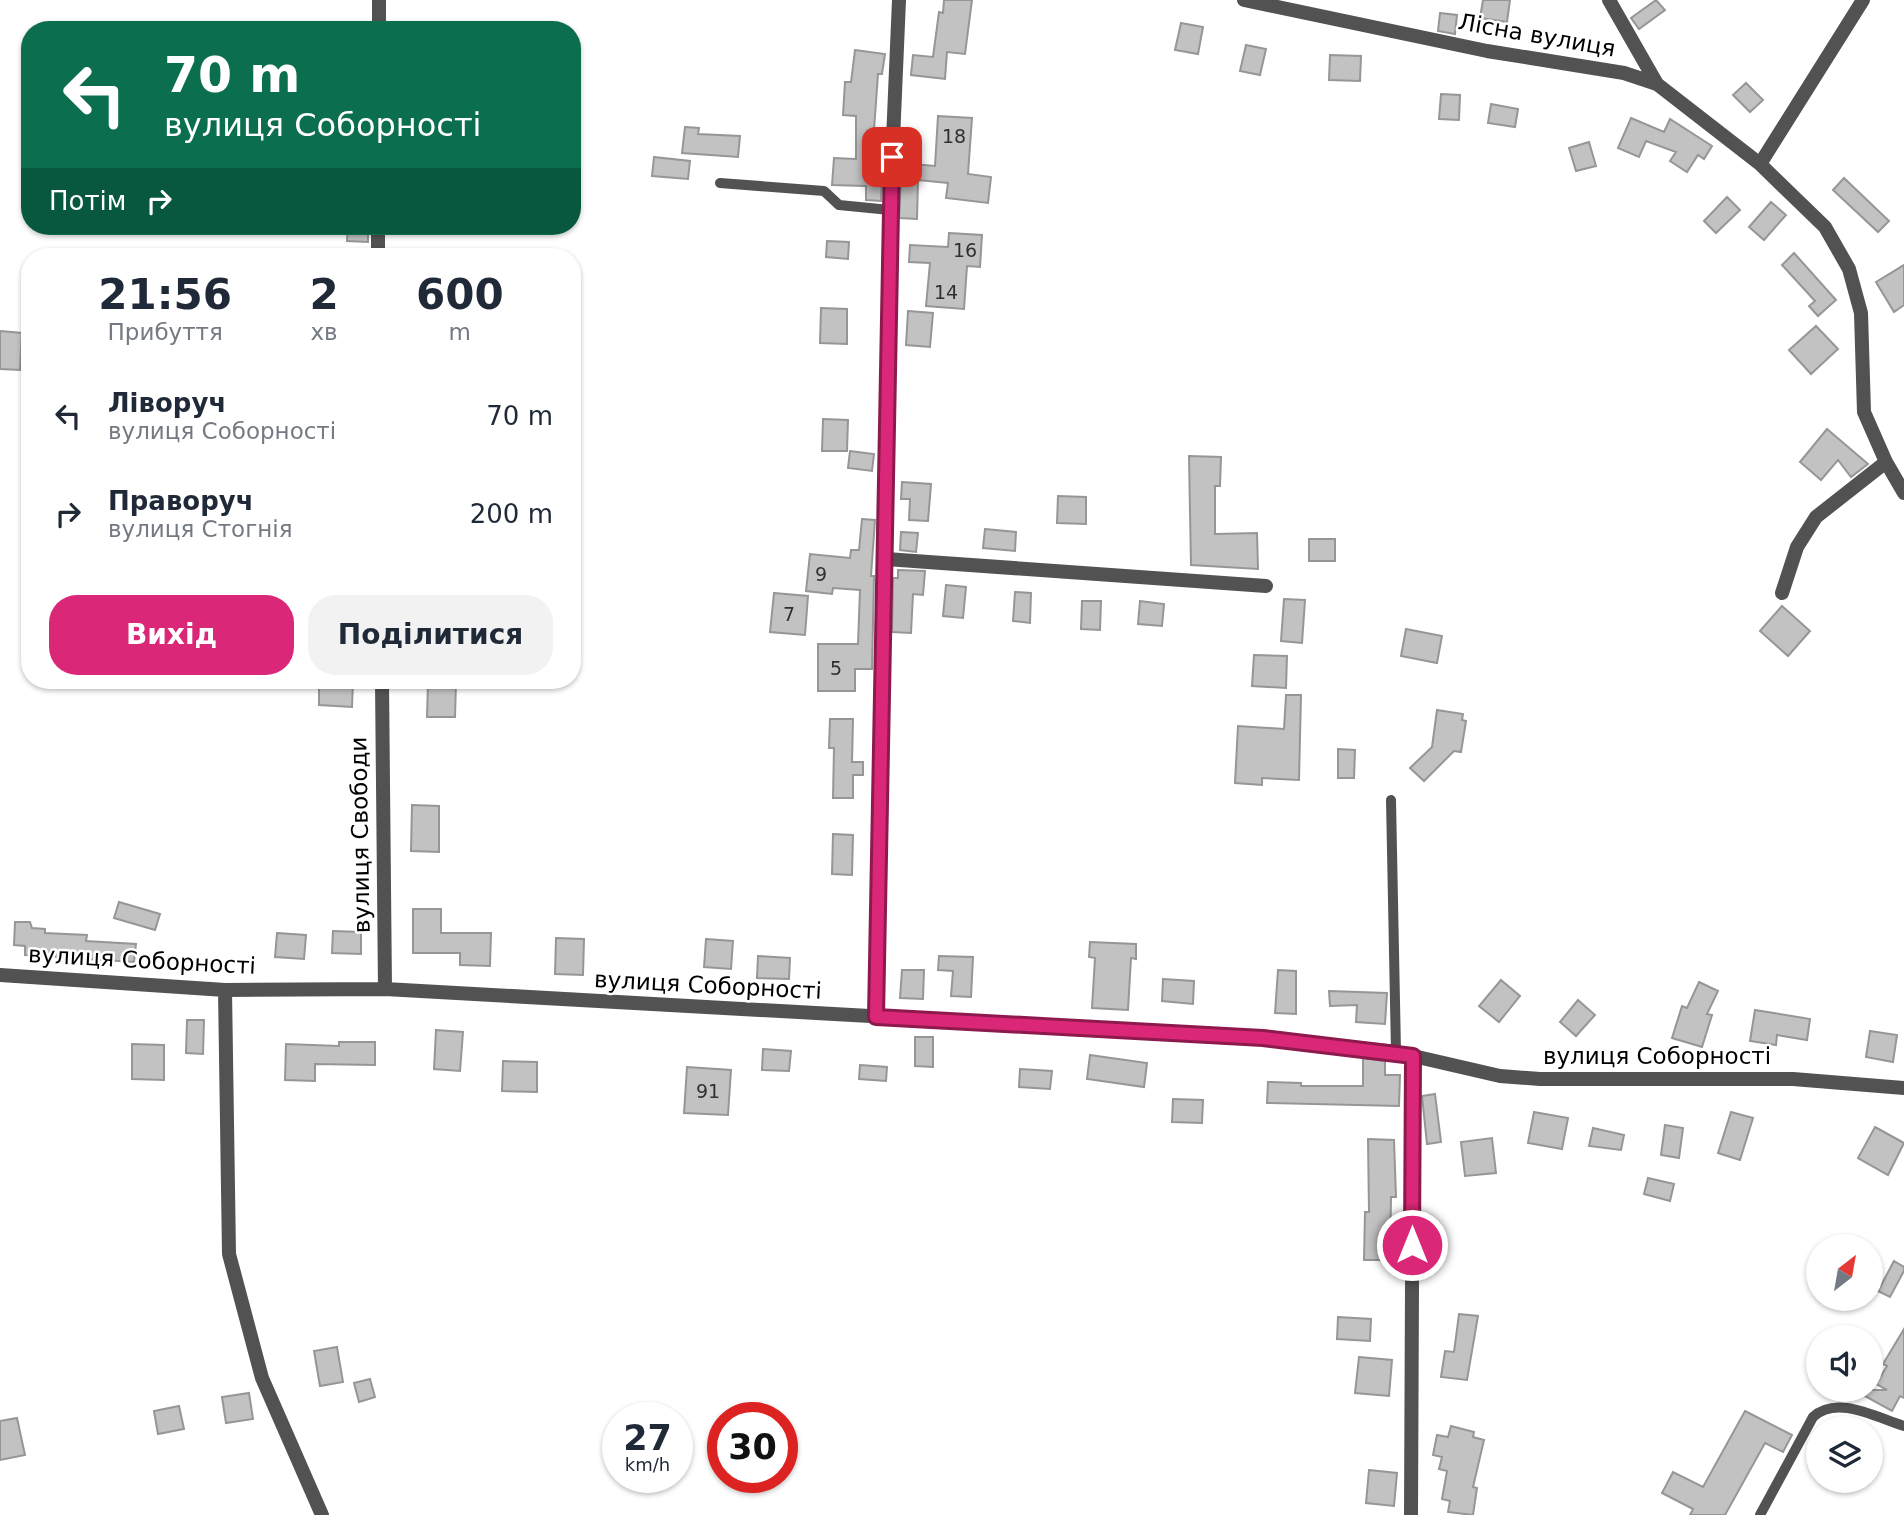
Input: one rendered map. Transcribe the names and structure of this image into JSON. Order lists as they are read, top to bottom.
{
  "streets": {
    "street": ["Лісна вулиця", "вулиця Свободи", "вулиця Соборності"]
  },
  "crossings": [
    ["вулиця Свободи", "вулиця Соборності"]
  ],
  "house_numbers": [
    "18",
    "16",
    "14",
    "9",
    "7",
    "5",
    "91"
  ],
  "north": "top right",
  "page": {
    "turn": ["70 m", "вулиця Соборності"],
    "then": "Потім",
    "eta": [
      "21:56",
      "Прибуття",
      "2",
      "хв",
      "600",
      "m"
    ],
    "list": [
      {
        "name": "Ліворуч",
        "note": "вулиця Соборності",
        "value": "70 m"
      },
      {
        "name": "Праворуч",
        "note": "вулиця Стогнія",
        "value": "200 m"
      }
    ],
    "buttons": ["Вихід", "Поділитися"],
    "speed": "27 km/h",
    "limit": "30"
  }
}
